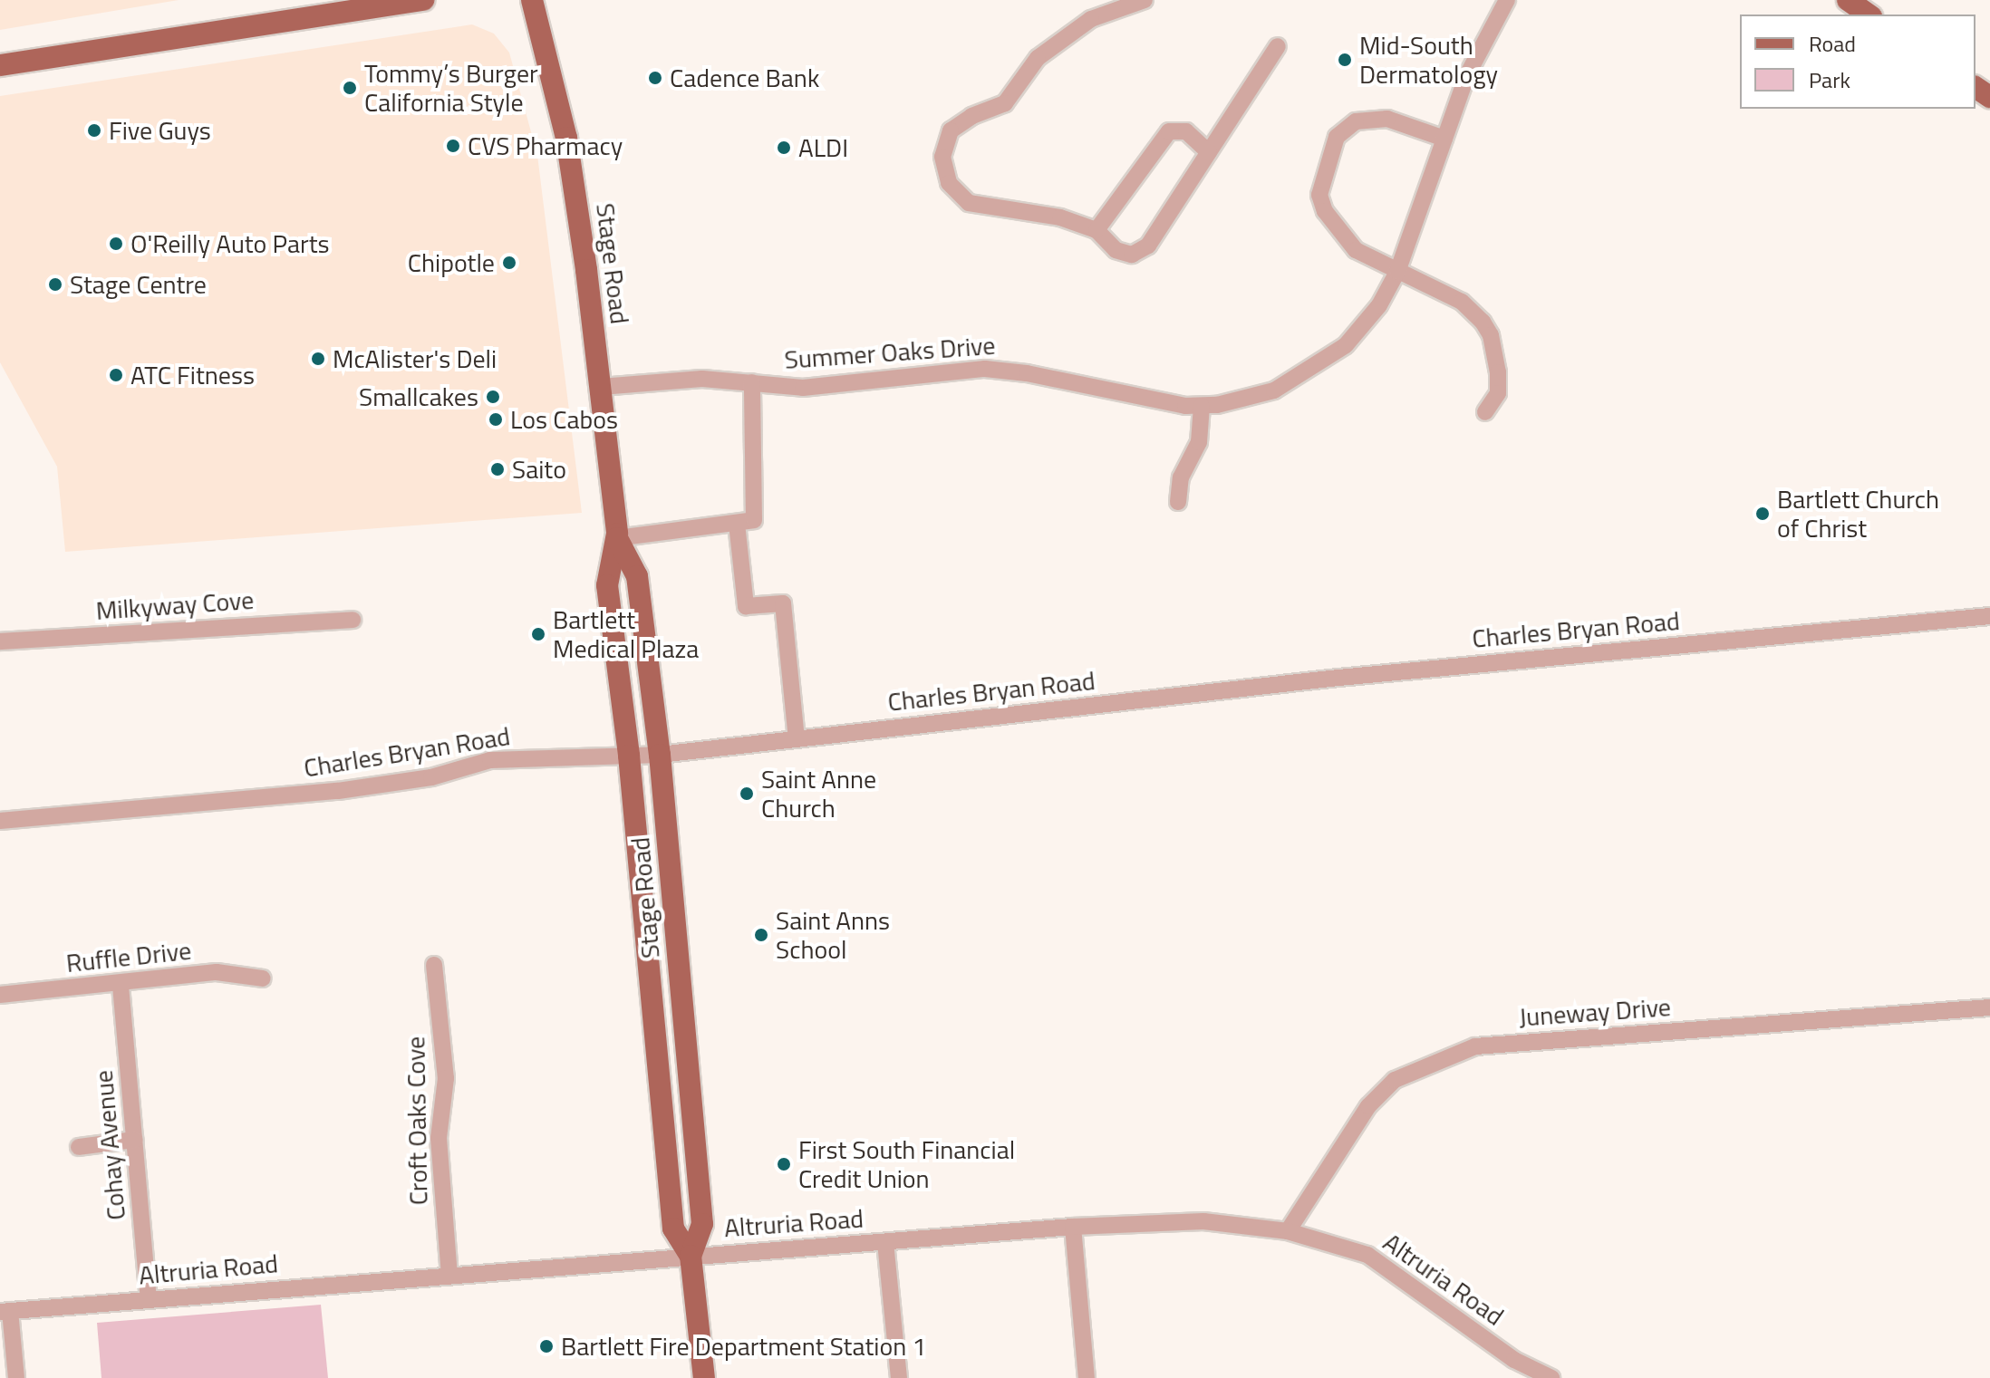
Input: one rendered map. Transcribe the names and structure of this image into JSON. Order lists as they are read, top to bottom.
{
  "streets": {
    "main road": ["Stage Road"],
    "street": [
      "Summer Oaks Drive",
      "Milkyway Cove",
      "Charles Bryan Road",
      "Ruffle Drive",
      "Juneway Drive",
      "Croft Oaks Cove",
      "Cohay Avenue",
      "Altruria Road"
    ]
  },
  "crossings": [
    ["Stage Road", "Summer Oaks Drive"],
    ["Stage Road", "Charles Bryan Road"],
    ["Stage Road", "Altruria Road"],
    ["Ruffle Drive", "Cohay Avenue"],
    ["Juneway Drive", "Altruria Road"],
    ["Croft Oaks Cove", "Altruria Road"],
    ["Cohay Avenue", "Altruria Road"]
  ],
  "places": [
    "Mid-South Dermatology",
    "Cadence Bank",
    "Tommy’s Burger California Style",
    "Five Guys",
    "CVS Pharmacy",
    "ALDI",
    "O'Reilly Auto Parts",
    "Chipotle",
    "Stage Centre",
    "McAlister's Deli",
    "ATC Fitness",
    "Smallcakes",
    "Los Cabos",
    "Saito",
    "Bartlett Church of Christ",
    "Bartlett Medical Plaza",
    "Saint Anne Church",
    "Saint Anns School",
    "First South Financial Credit Union",
    "Bartlett Fire Department Station 1"
  ],
  "legend": ["Road", "Park"]
}
